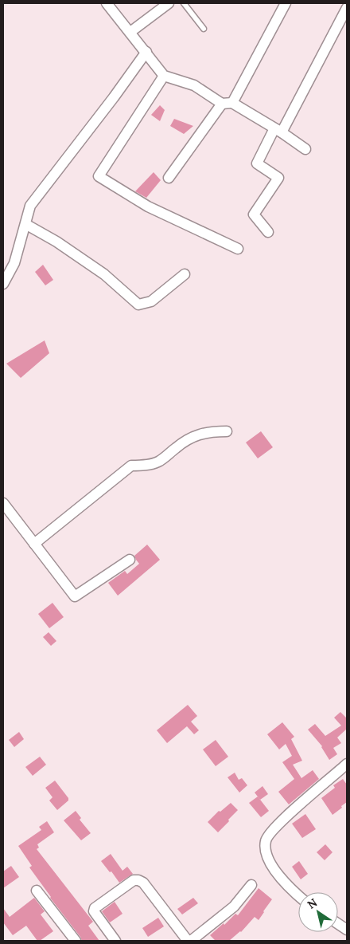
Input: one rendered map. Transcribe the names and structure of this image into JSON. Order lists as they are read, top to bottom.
{
  "north": "top left"
}
